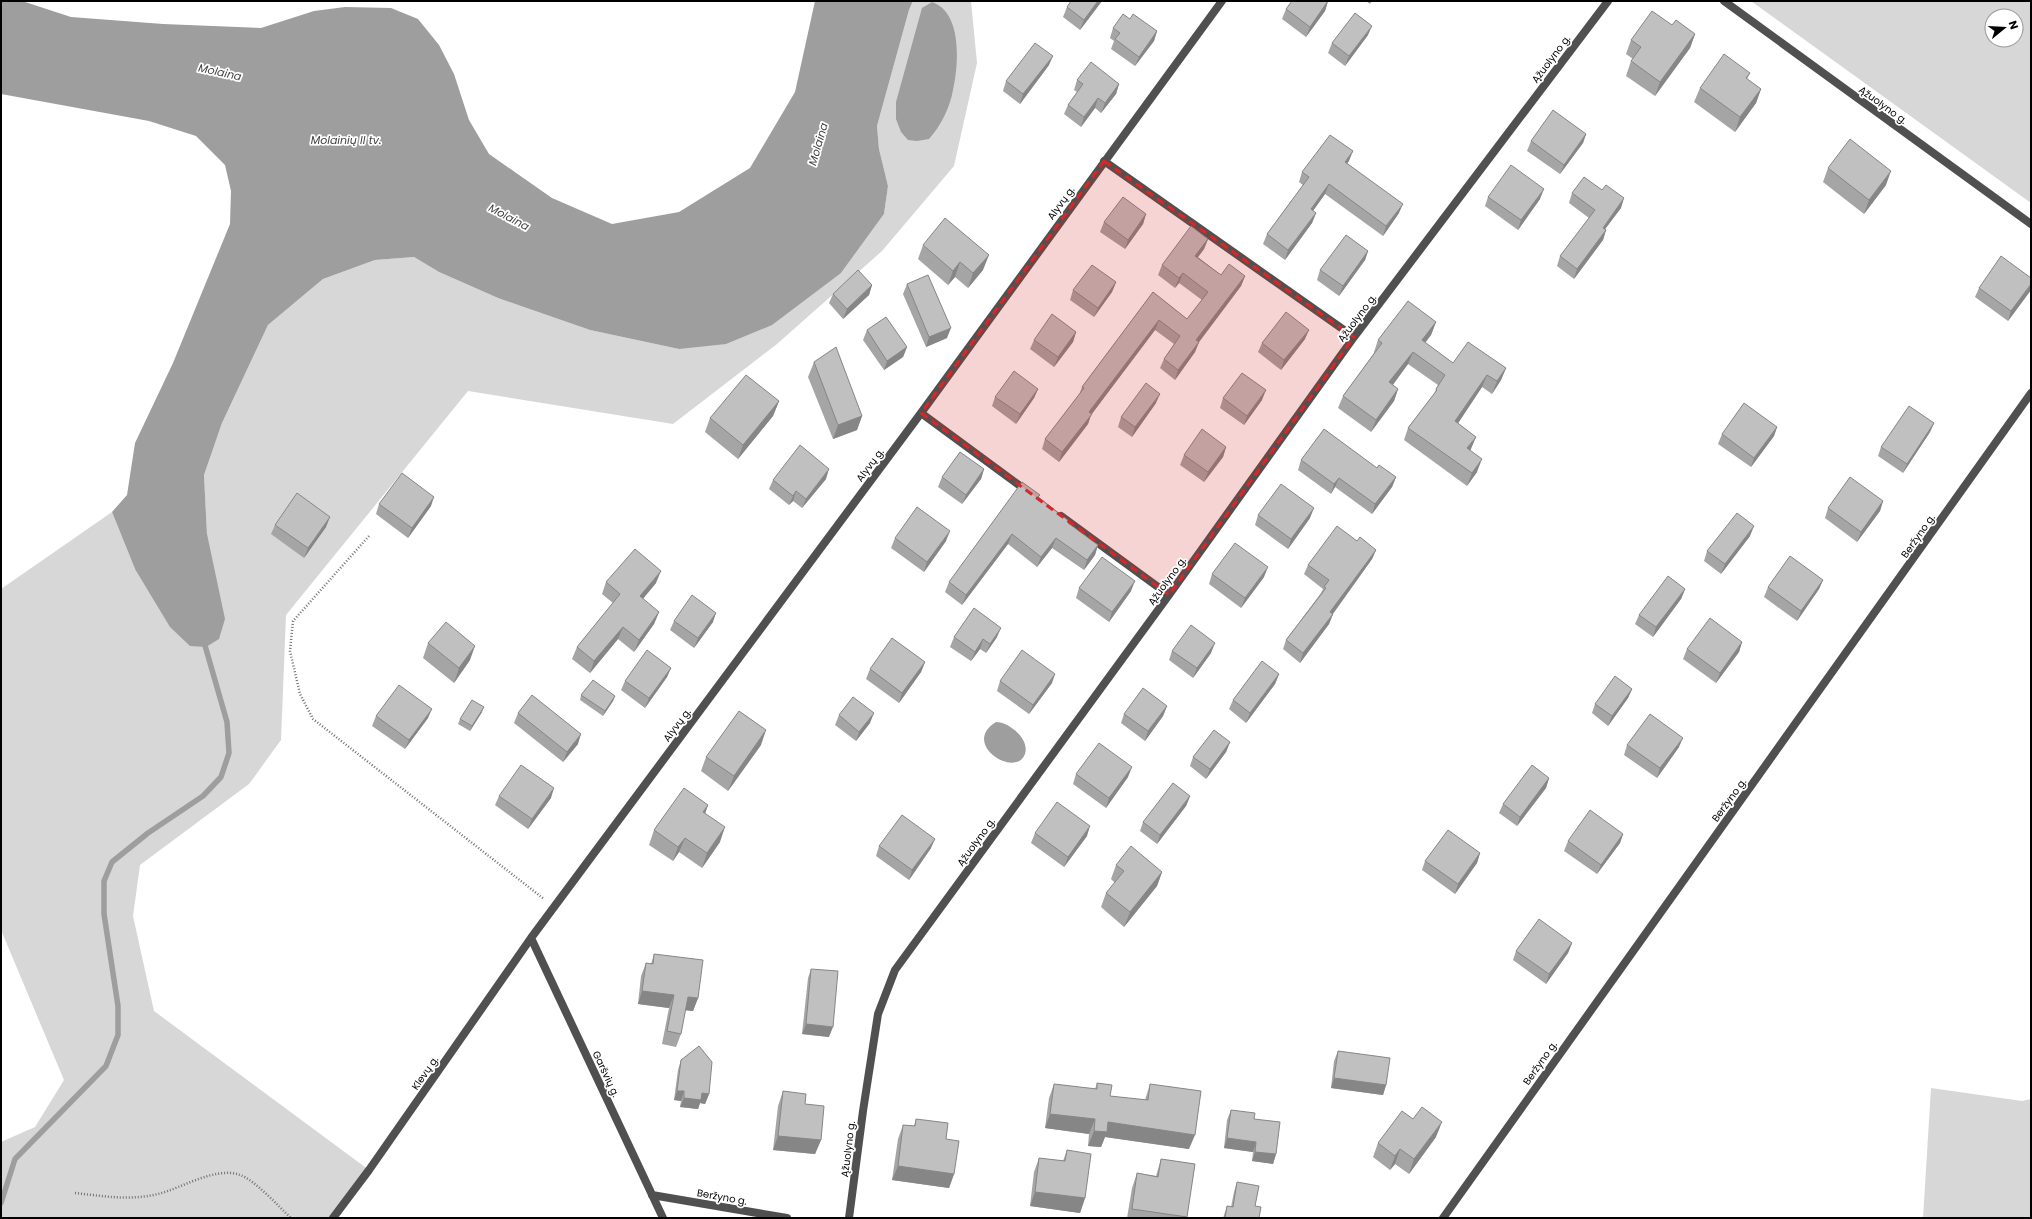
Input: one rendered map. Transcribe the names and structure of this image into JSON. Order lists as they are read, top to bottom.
{
  "streets": {
    "street": [
      "Ąžuolyno g.",
      "Alyvų g.",
      "Beržyno g.",
      "Klevų g.",
      "Garšvių g."
    ]
  },
  "crossings": [
    ["Alyvų g.", "Klevų g."],
    ["Alyvų g.", "Garšvių g."],
    ["Beržyno g.", "Garšvių g."],
    ["Klevų g.", "Garšvių g."]
  ],
  "water": ["Molaina", "Molainių II tv."],
  "north": "right"
}
